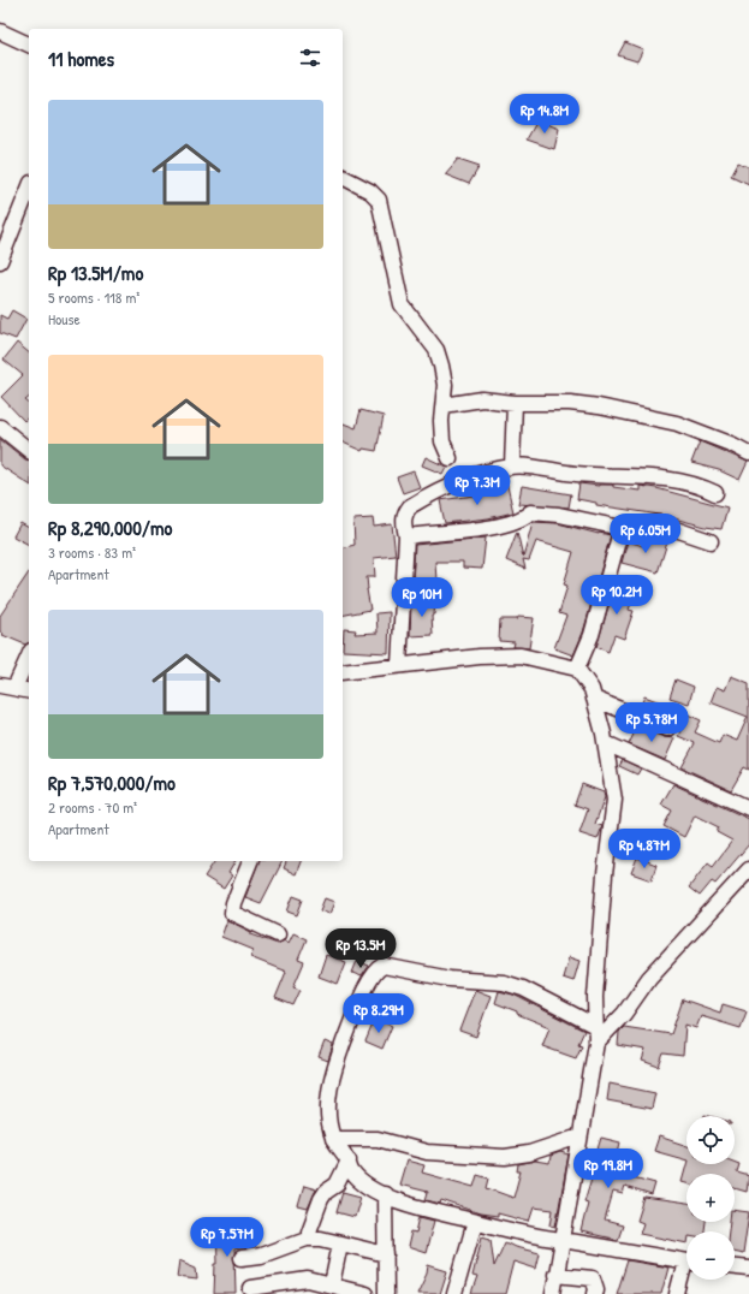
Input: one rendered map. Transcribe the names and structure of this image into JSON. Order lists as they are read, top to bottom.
{
  "page": {
    "heading": "11 homes",
    "list": [
      {
        "name": "Rp 13.5M/mo",
        "note": "5 rooms · 118 m² · House"
      },
      {
        "name": "Rp 8,290,000/mo",
        "note": "3 rooms · 83 m² · Apartment"
      },
      {
        "name": "Rp 7,570,000/mo",
        "note": "2 rooms · 70 m² · Apartment"
      }
    ],
    "price": [
      "Rp 14.8M",
      "Rp 7.3M",
      "Rp 6.05M",
      "Rp 10.2M",
      "Rp 10M",
      "Rp 5.78M",
      "Rp 4.87M",
      "Rp 13.5M",
      "Rp 8.29M",
      "Rp 19.8M",
      "Rp 7.57M"
    ],
    "map_buttons": ["+", "−"]
  }
}
